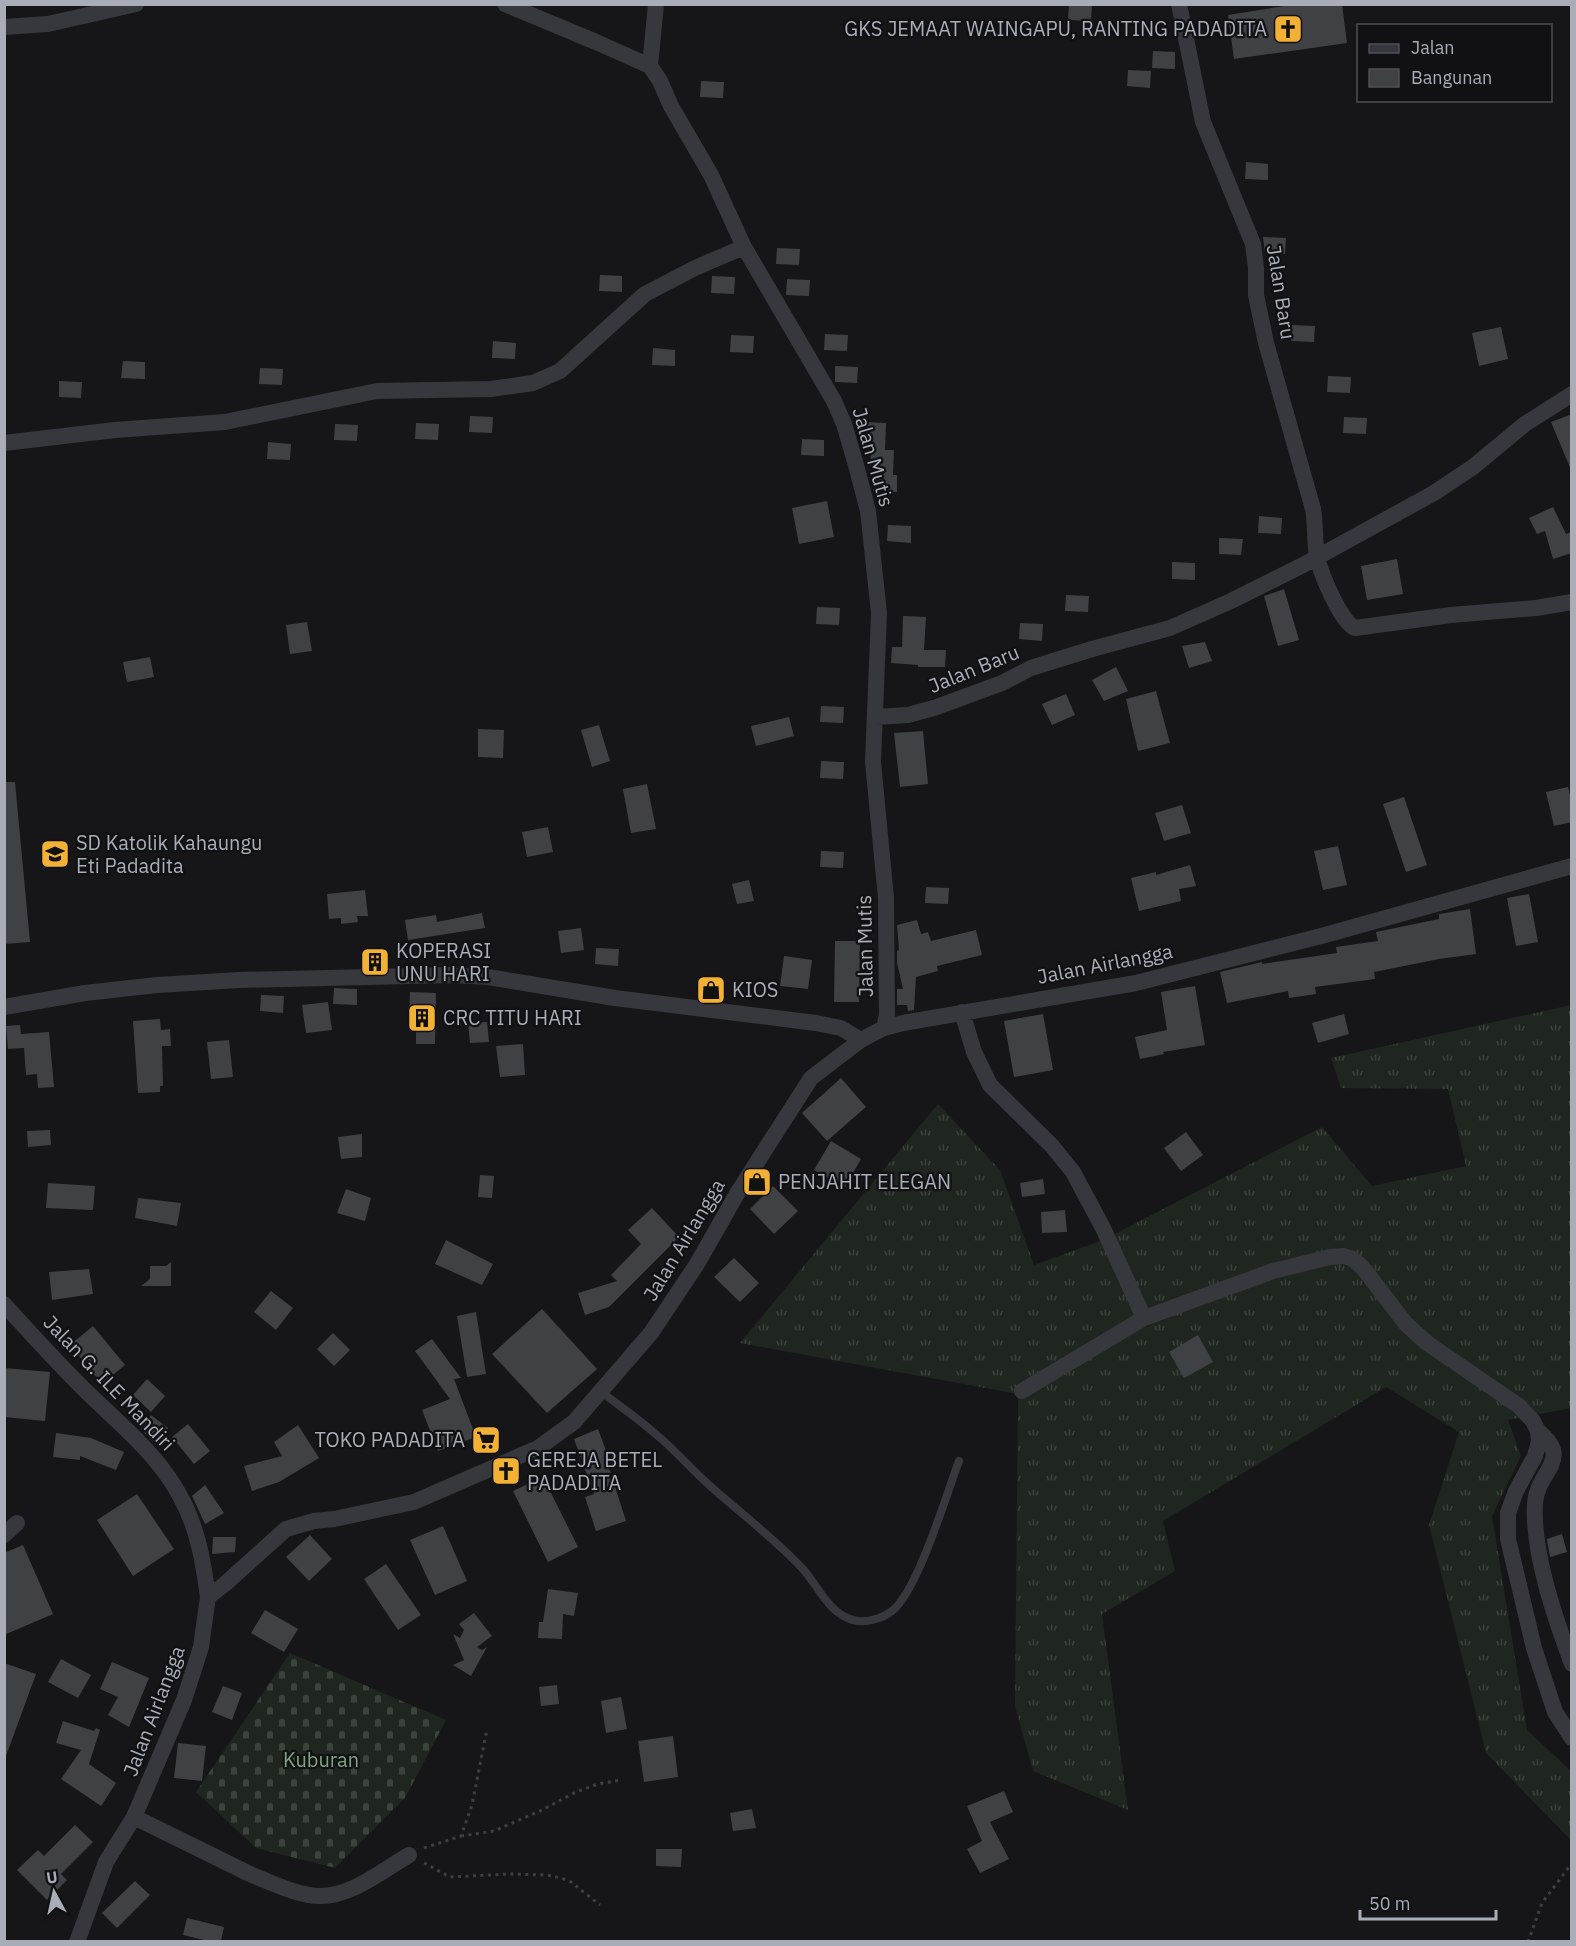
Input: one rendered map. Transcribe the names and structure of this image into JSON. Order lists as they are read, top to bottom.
{
  "streets": {
    "street": [
      "Jalan Baru",
      "Jalan Mutis",
      "Jalan Airlangga",
      "Jalan G. ILE Mandiri"
    ]
  },
  "crossings": [
    ["Jalan Baru", "Jalan Mutis"],
    ["Jalan Mutis", "Jalan Airlangga"],
    ["Jalan Airlangga", "Jalan G. ILE Mandiri"]
  ],
  "parks": ["Kuburan"],
  "places": {
    "church": ["GKS JEMAAT WAINGAPU, RANTING PADADITA", "GEREJA BETEL PADADITA"],
    "school or university": ["SD Katolik Kahaungu Eti Padadita"],
    "building": ["KOPERASI UNU HARI", "CRC TITU HARI"],
    "shop": ["KIOS", "PENJAHIT ELEGAN"],
    "supermarket": ["TOKO PADADITA"]
  },
  "legend": ["Jalan", "Bangunan"],
  "scale_bar": "50 m",
  "north": "top"
}
